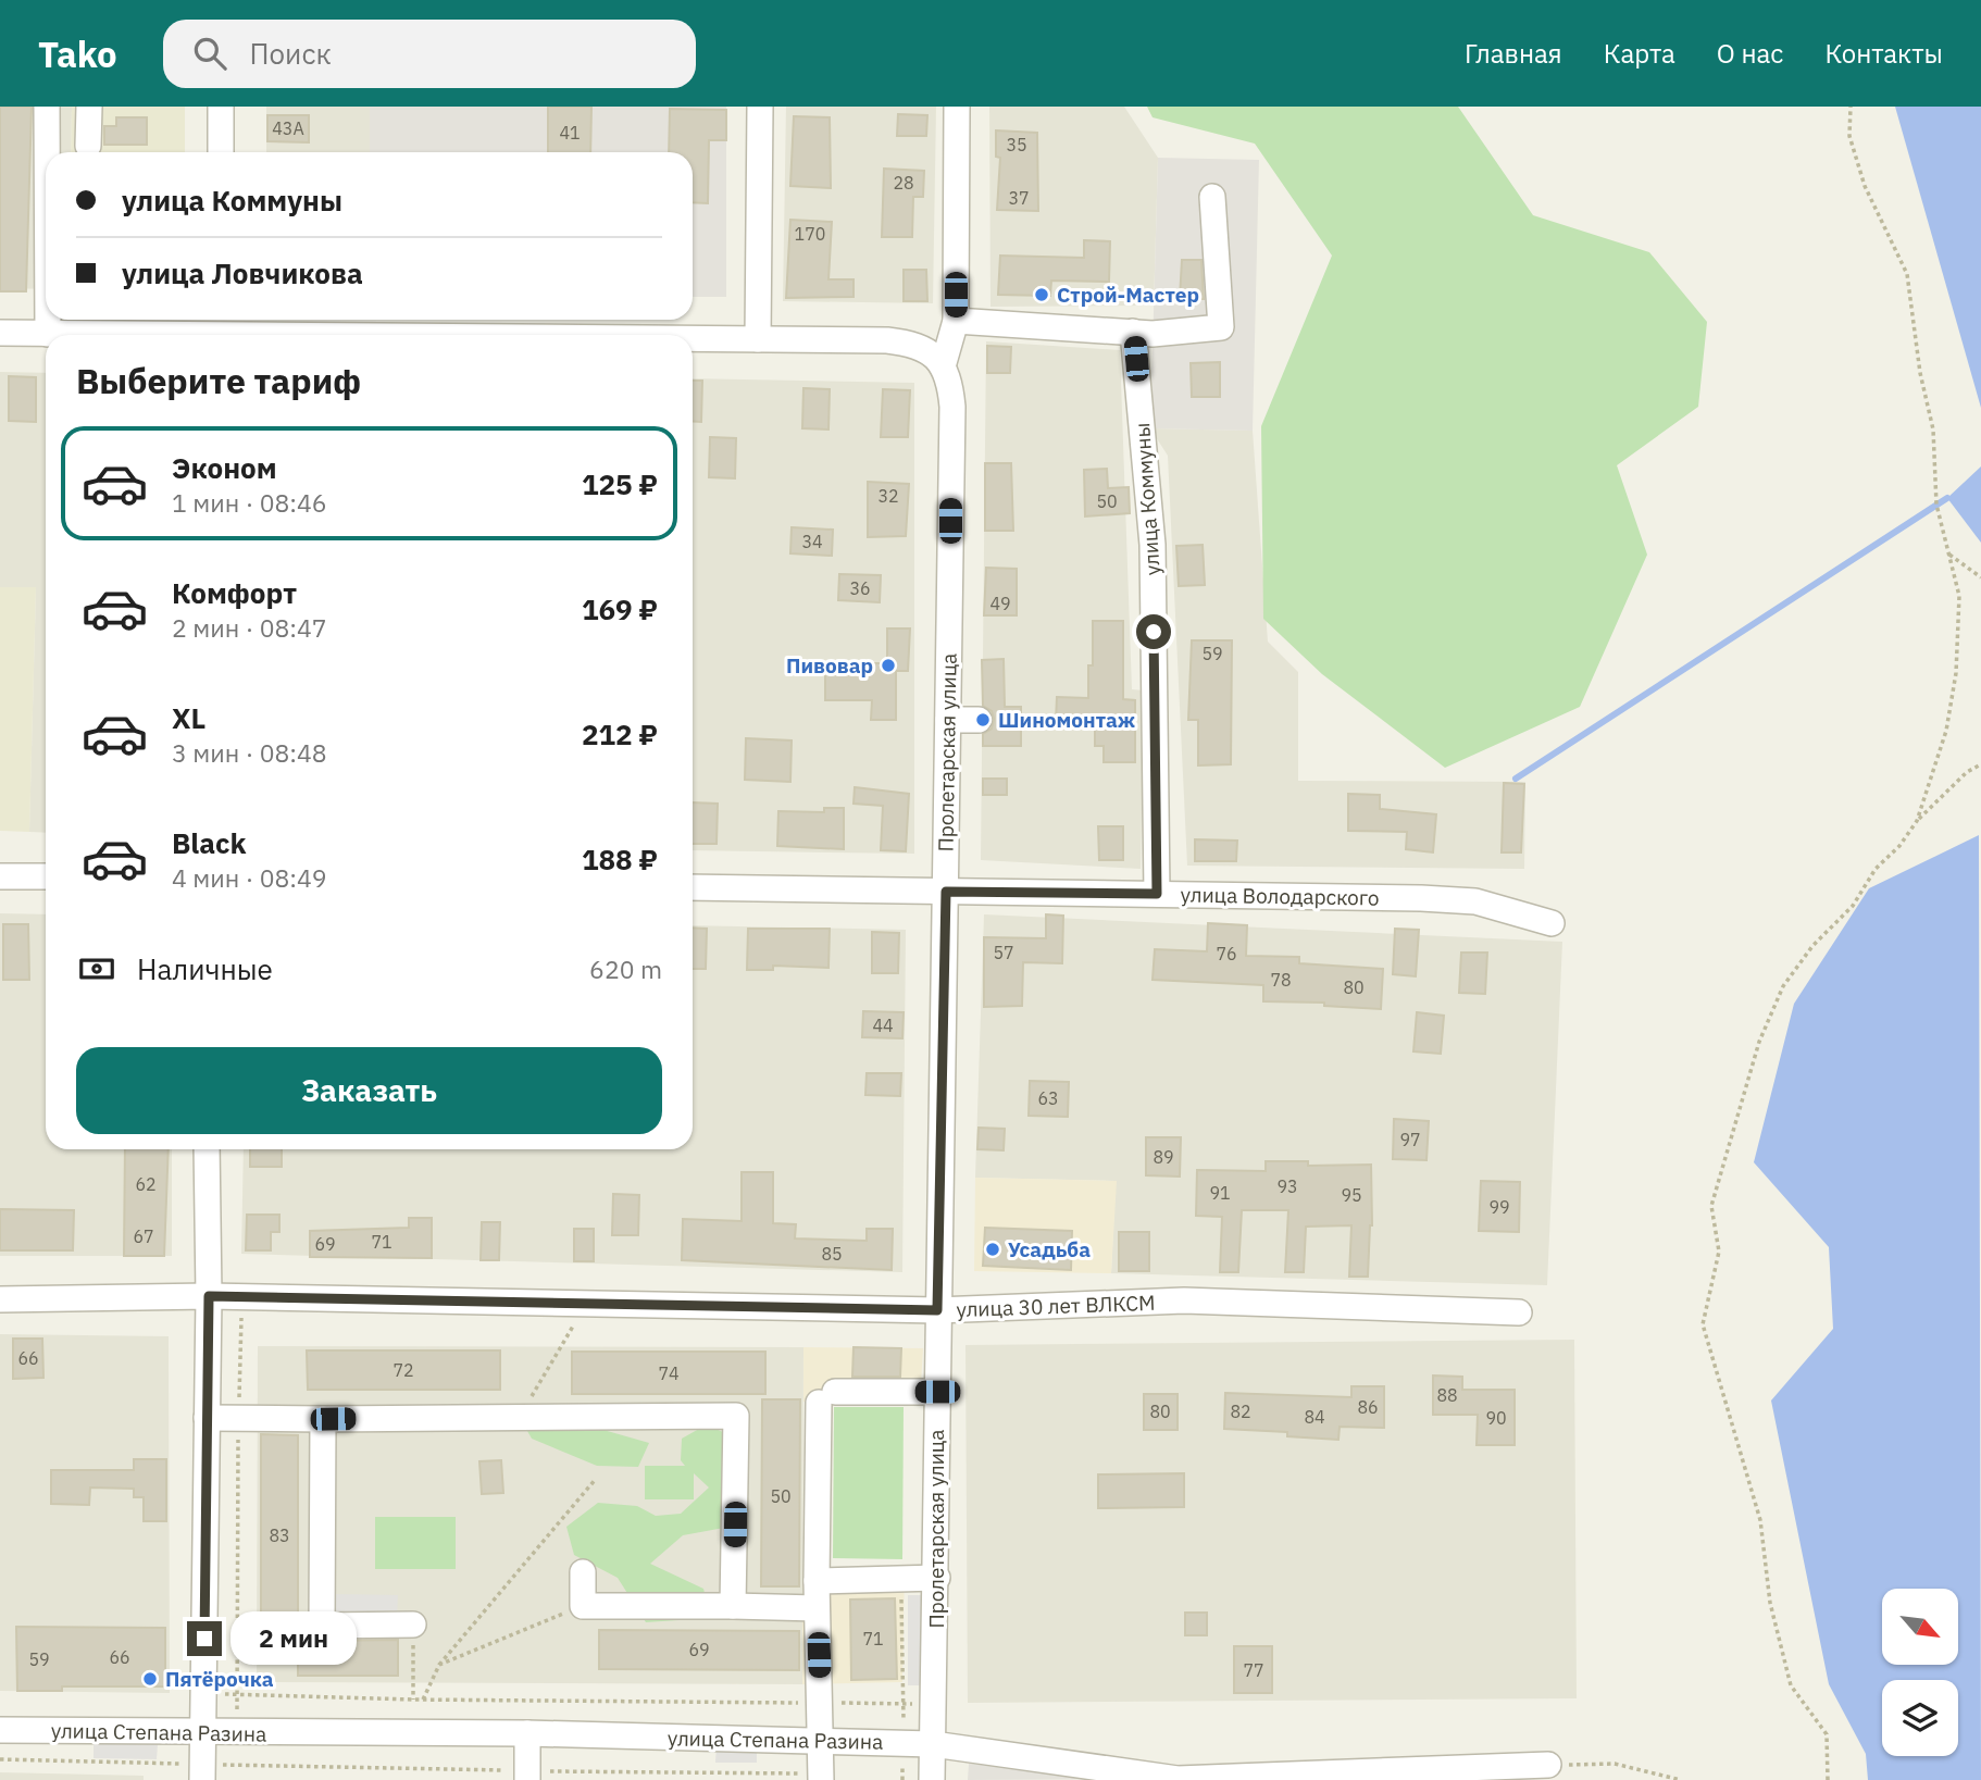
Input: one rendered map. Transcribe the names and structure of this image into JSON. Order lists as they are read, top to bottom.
{
  "streets": {
    "street": [
      "улица Коммуны",
      "Пролетарская улица",
      "улица Володарского",
      "улица 30 лет ВЛКСМ",
      "улица Степана Разина"
    ]
  },
  "crossings": [
    ["улица Коммуны", "улица Володарского"],
    ["Пролетарская улица", "улица Володарского"],
    ["Пролетарская улица", "улица 30 лет ВЛКСМ"],
    ["Пролетарская улица", "улица Степана Разина"]
  ],
  "places": [
    "Строй-Мастер",
    "Пивовар",
    "Шиномонтаж",
    "Усадьба",
    "Пятёрочка"
  ],
  "house_numbers": [
    "43А",
    "41",
    "35",
    "28",
    "37",
    "170",
    "32",
    "50",
    "34",
    "36",
    "49",
    "59",
    "57",
    "76",
    "78",
    "80",
    "44",
    "63",
    "97",
    "89",
    "62",
    "93",
    "91",
    "95",
    "99",
    "67",
    "71",
    "69",
    "85",
    "66",
    "72",
    "74",
    "88",
    "86",
    "80",
    "82",
    "84",
    "90",
    "50",
    "83",
    "71",
    "69",
    "66",
    "59",
    "77"
  ],
  "north": "bottom right",
  "page": {
    "header": "Tako",
    "search": "Поиск",
    "nav": [
      "Главная",
      "Карта",
      "О нас",
      "Контакты"
    ],
    "banner": ["улица Коммуны", "улица Ловчикова"],
    "heading": "Выберите тариф",
    "list": [
      {
        "name": "Эконом",
        "note": "1 мин · 08:46",
        "value": "125 ₽"
      },
      {
        "name": "Комфорт",
        "note": "2 мин · 08:47",
        "value": "169 ₽"
      },
      {
        "name": "XL",
        "note": "3 мин · 08:48",
        "value": "212 ₽"
      },
      {
        "name": "Black",
        "note": "4 мин · 08:49",
        "value": "188 ₽"
      }
    ],
    "pay": ["Наличные", "620 m"],
    "buttons": "Заказать",
    "bubble": "2 мин"
  }
}
